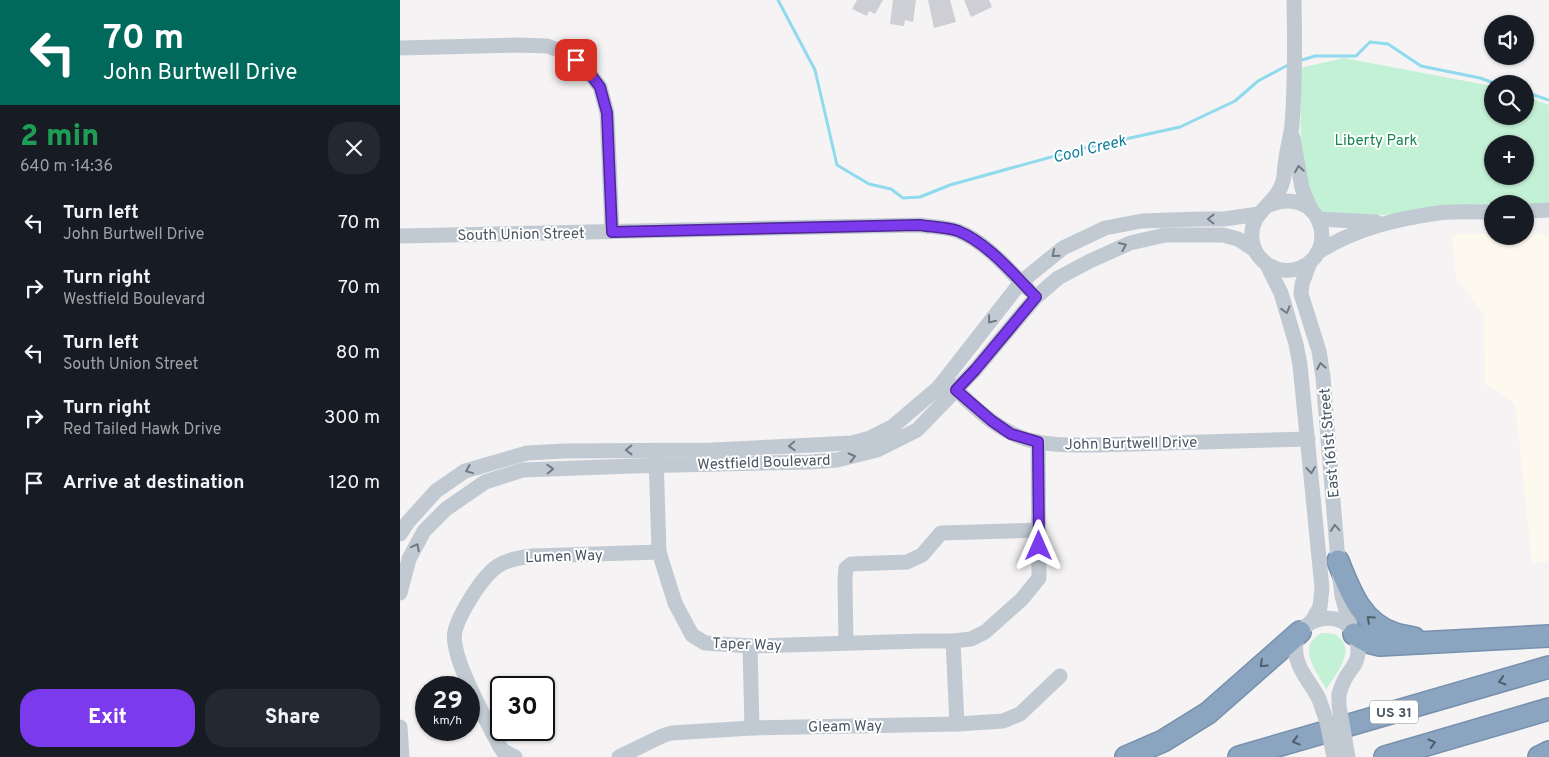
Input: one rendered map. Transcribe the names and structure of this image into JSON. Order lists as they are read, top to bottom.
{
  "streets": {
    "highway": ["US 31"],
    "street": [
      "South Union Street",
      "John Burtwell Drive",
      "East 161st Street",
      "Westfield Boulevard",
      "Lumen Way",
      "Taper Way",
      "Gleam Way"
    ]
  },
  "crossings": [
    ["South Union Street", "Westfield Boulevard"],
    ["John Burtwell Drive", "East 161st Street"],
    ["John Burtwell Drive", "Westfield Boulevard"],
    ["John Burtwell Drive", "Taper Way"],
    ["East 161st Street", "Westfield Boulevard"],
    ["Westfield Boulevard", "Taper Way"],
    ["Lumen Way", "Taper Way"]
  ],
  "water": ["Cool Creek"],
  "parks": ["Liberty Park"],
  "page": {
    "turn": ["70 m", "John Burtwell Drive"],
    "map_buttons": ["+", "−"],
    "heading": ["2 min", "640 m · 14:36"],
    "list": [
      {
        "name": "Turn left",
        "note": "John Burtwell Drive",
        "value": "70 m"
      },
      {
        "name": "Turn right",
        "note": "Westfield Boulevard",
        "value": "70 m"
      },
      {
        "name": "Turn left",
        "note": "South Union Street",
        "value": "80 m"
      },
      {
        "name": "Turn right",
        "note": "Red Tailed Hawk Drive",
        "value": "300 m"
      },
      {
        "name": "Arrive at destination",
        "value": "120 m"
      }
    ],
    "speed": "29 km/h",
    "limit": "30",
    "buttons": ["Exit", "Share"]
  }
}
